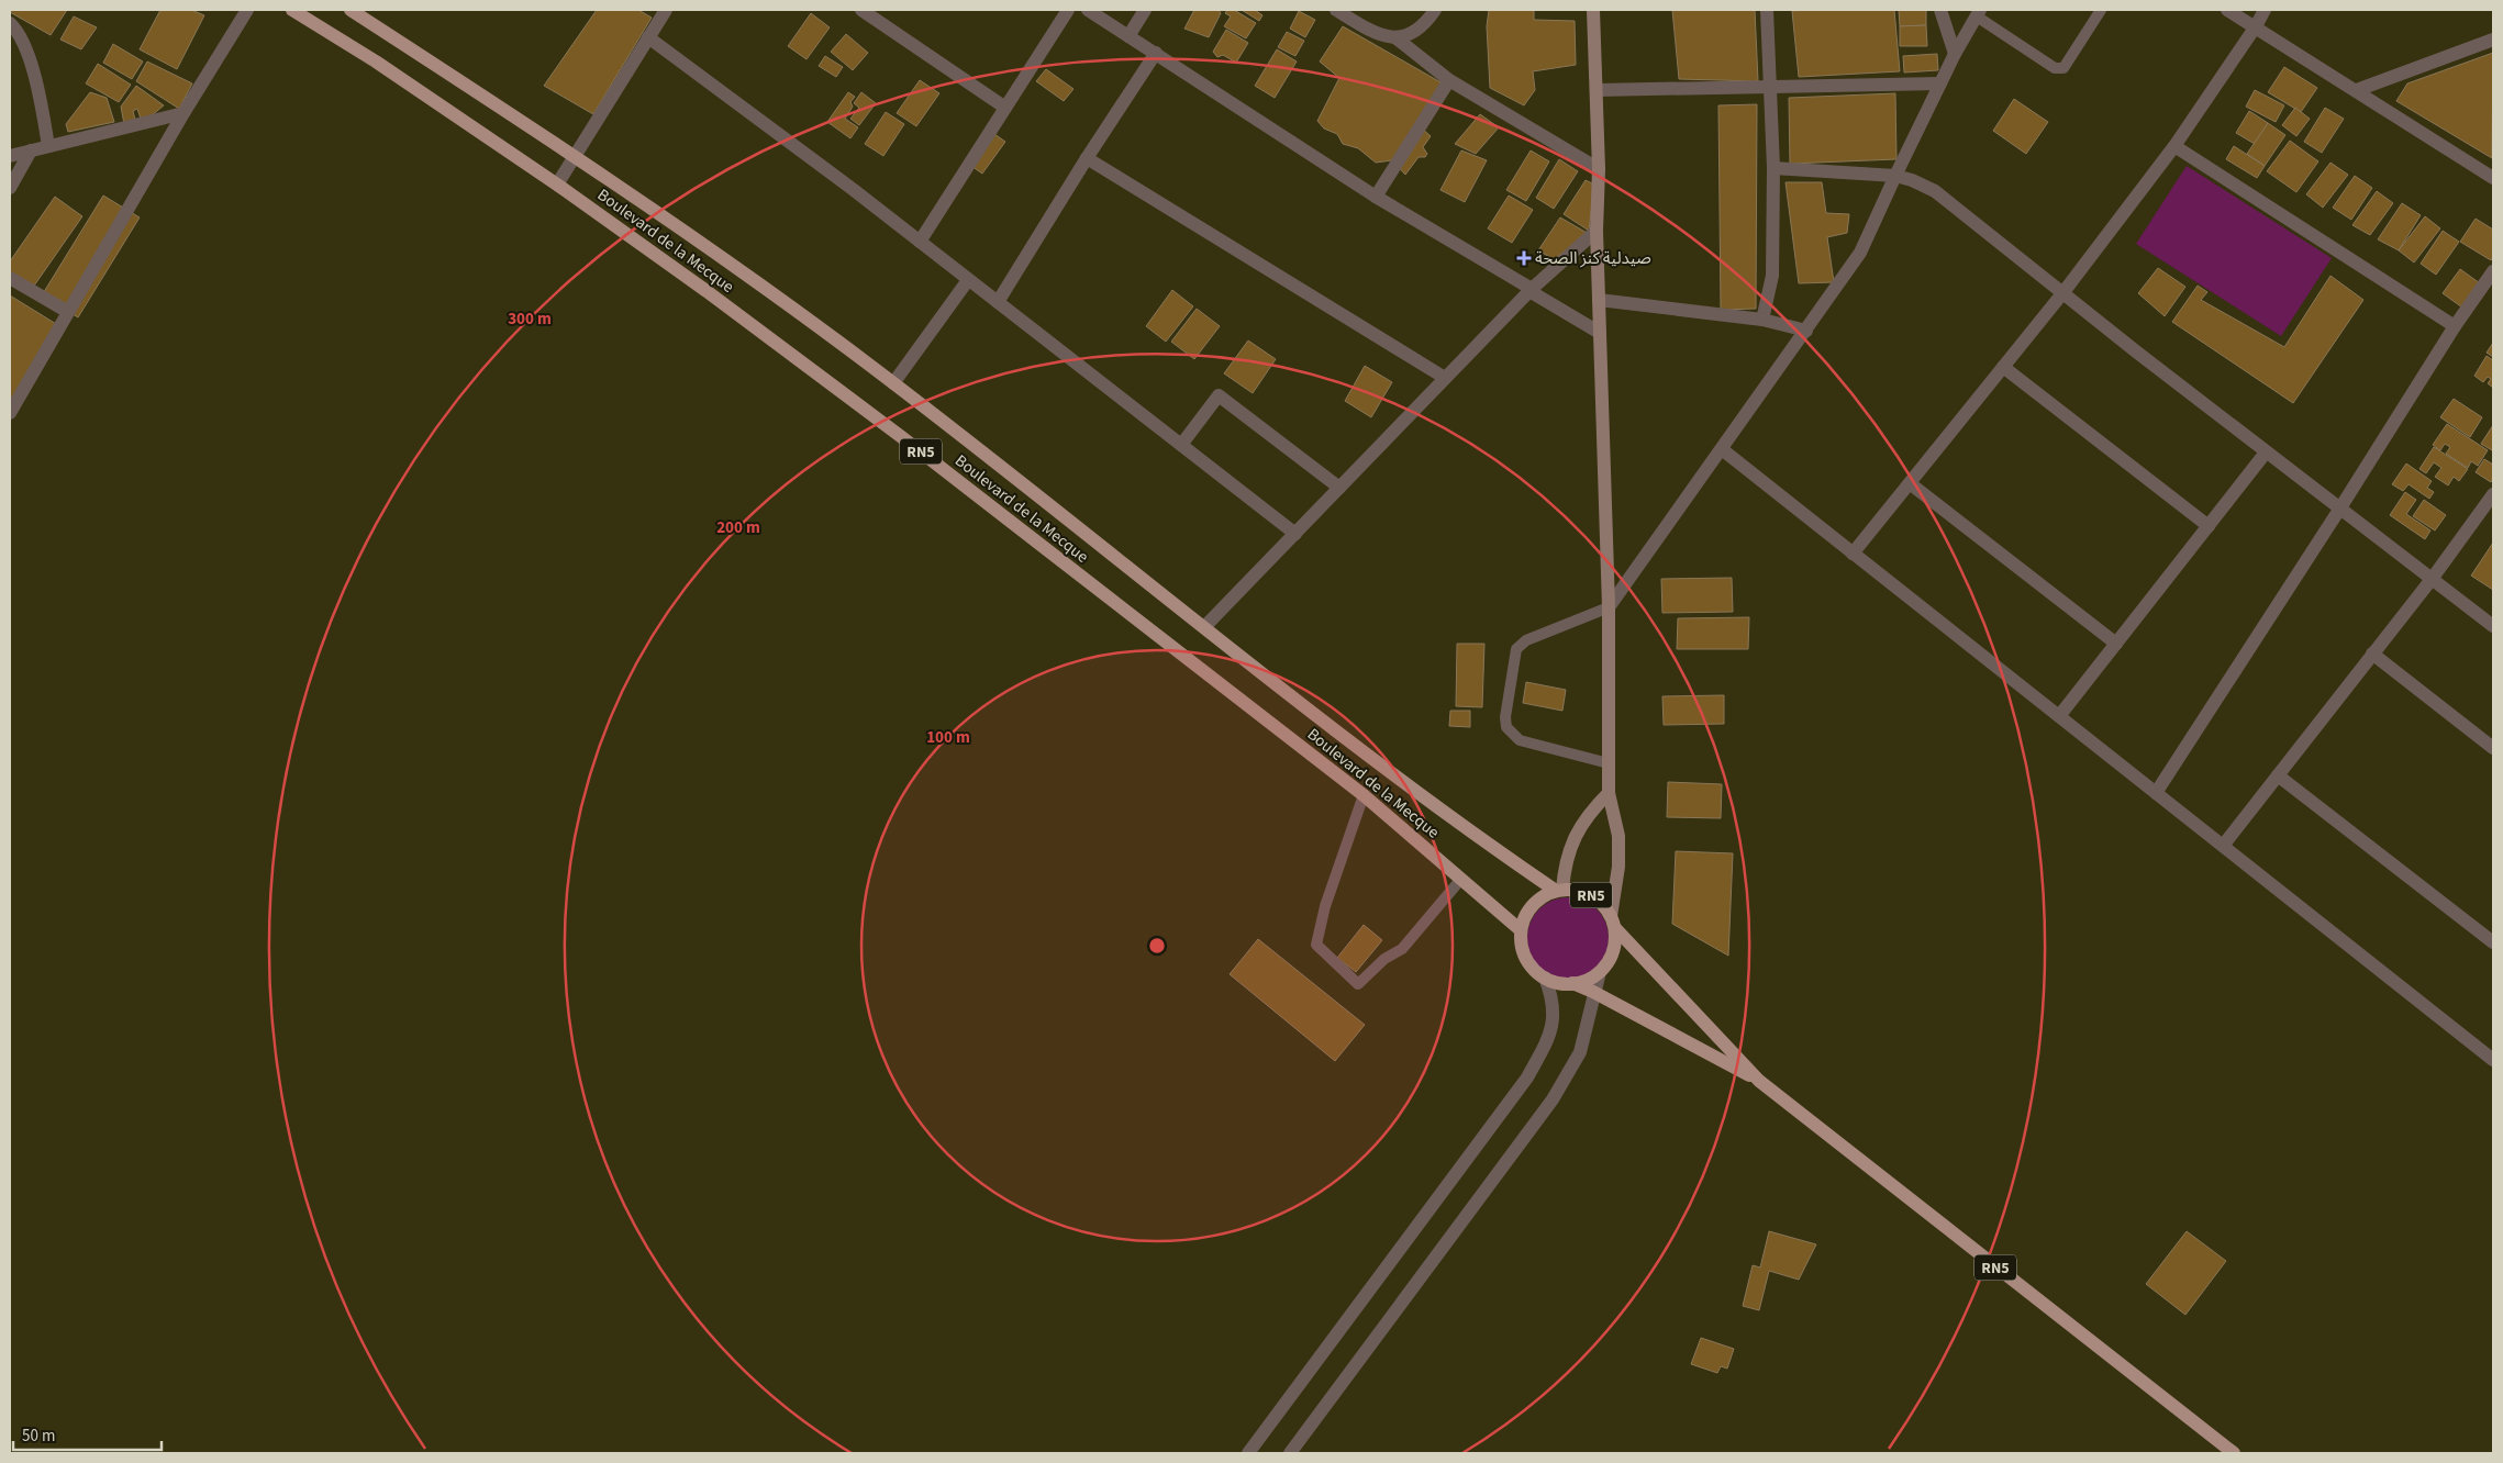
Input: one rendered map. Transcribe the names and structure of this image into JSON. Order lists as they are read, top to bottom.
{
  "streets": {
    "main road": ["Boulevard de la Mecque", "RN5"]
  },
  "crossings": [
    ["Boulevard de la Mecque", "RN5"]
  ],
  "places": {
    "health": ["صيدلية كنز الصحة"]
  },
  "scale_bar": "50 m",
  "rings": ["300 m", "200 m", "100 m"]
}
